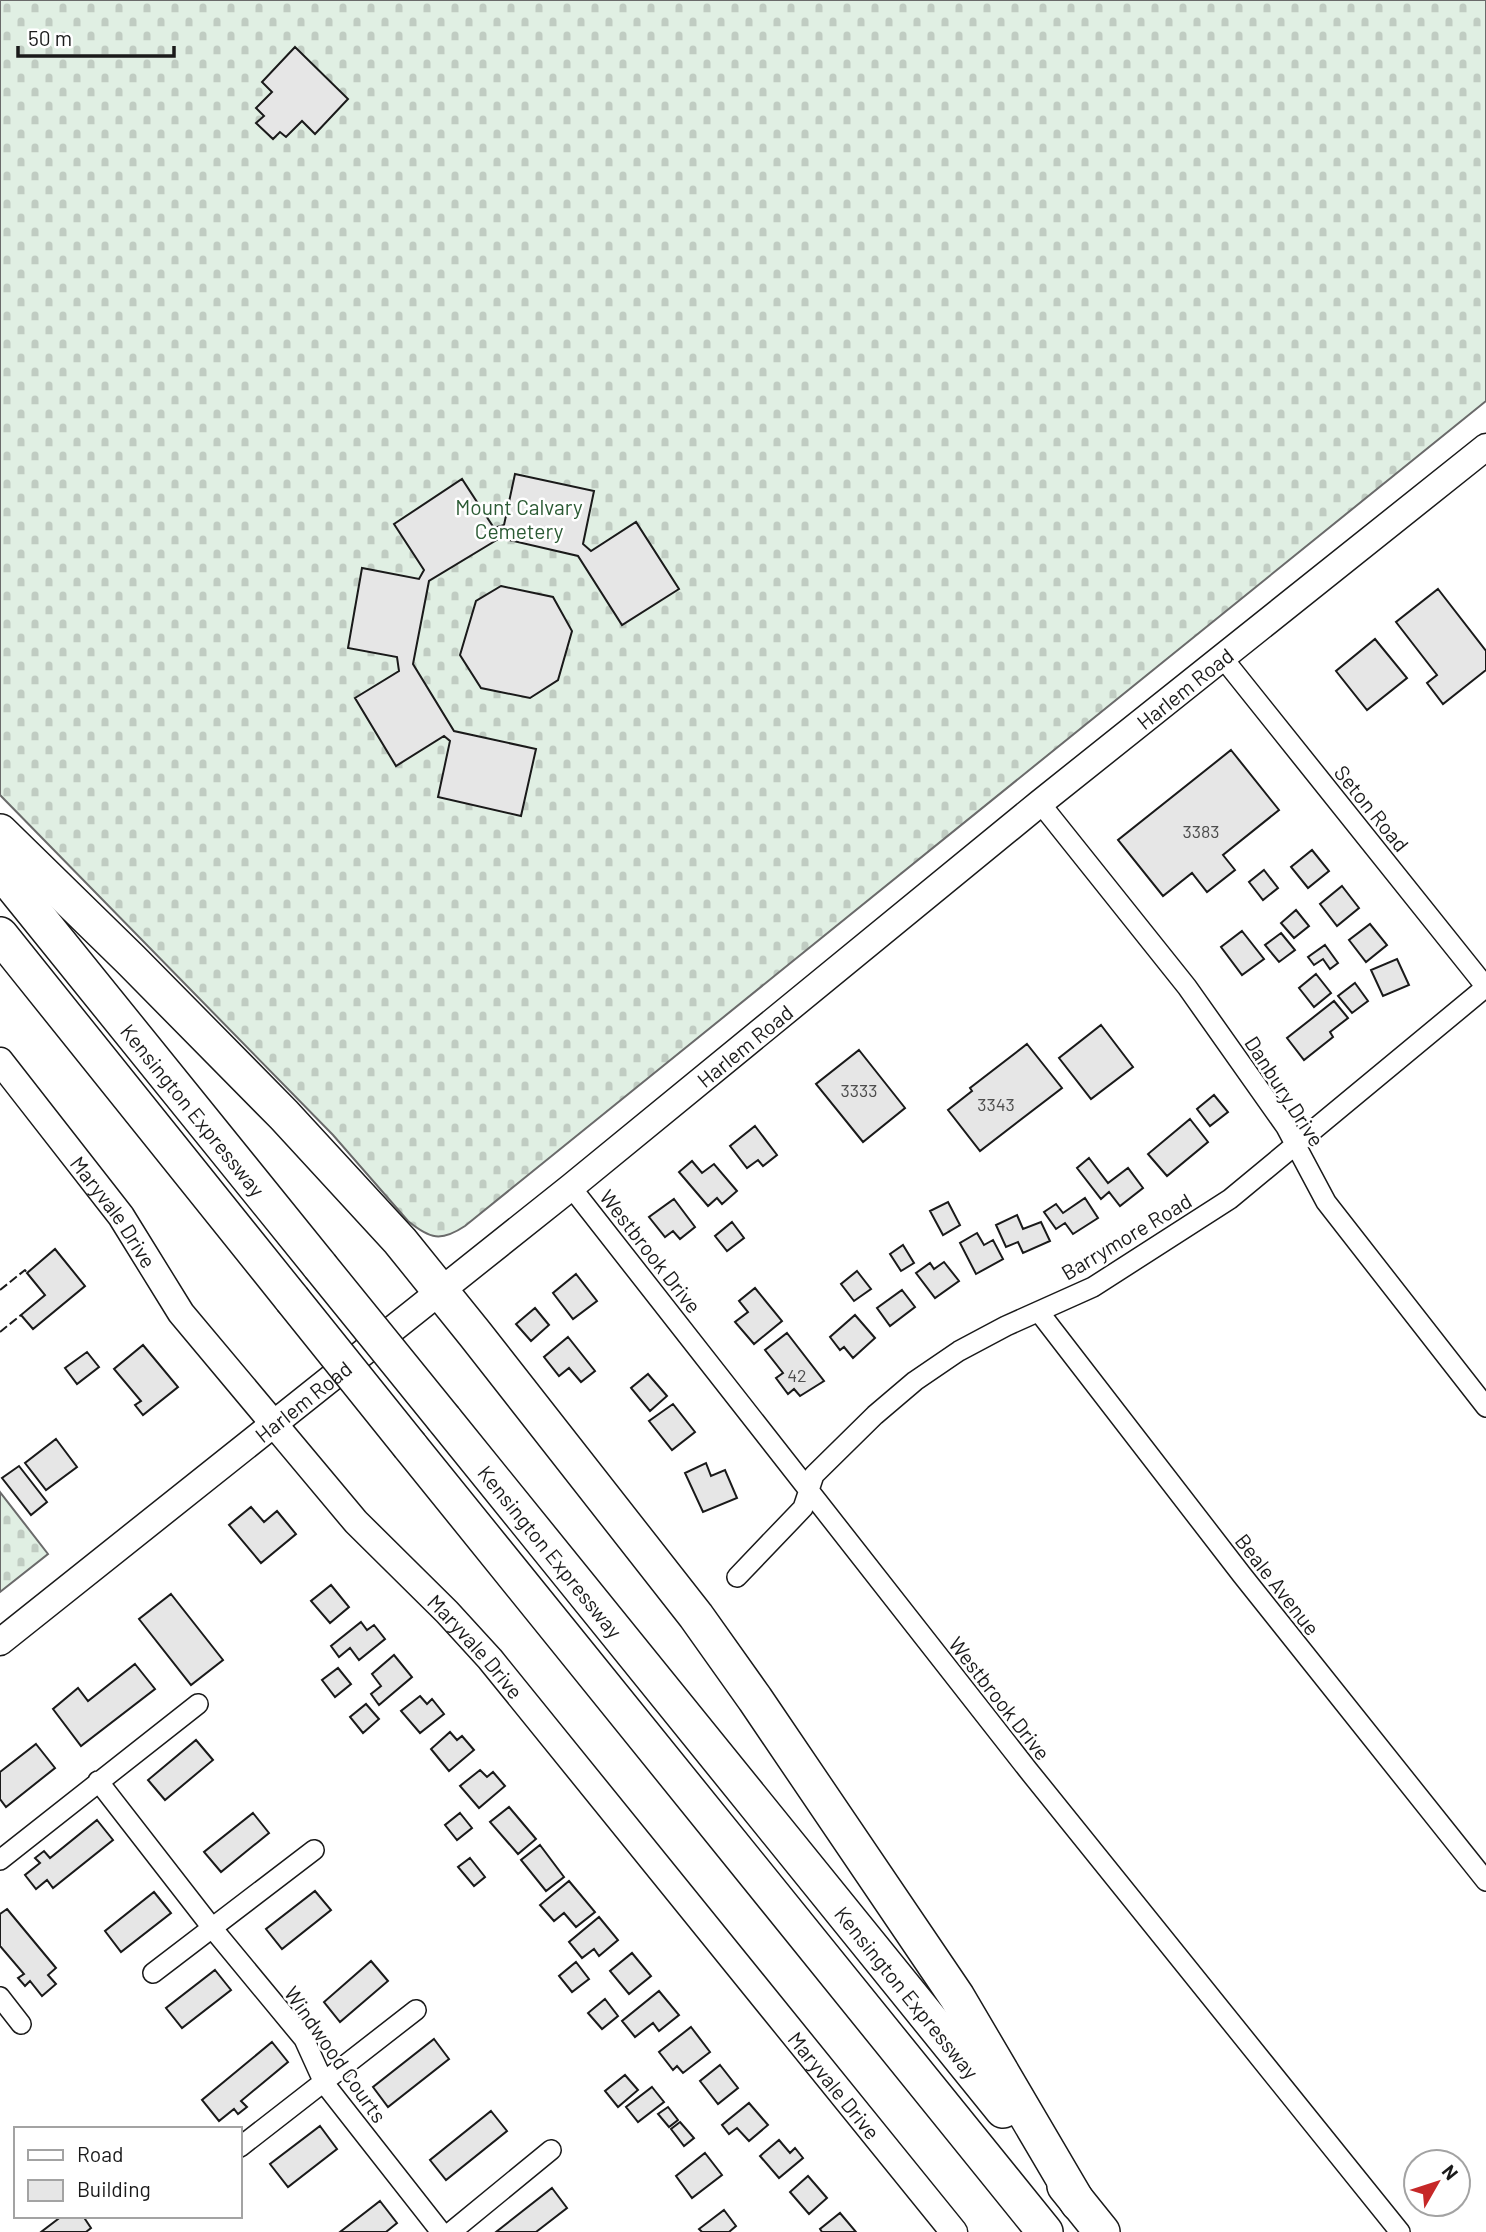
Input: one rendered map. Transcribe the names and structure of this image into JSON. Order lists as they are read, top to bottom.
{
  "streets": {
    "highway": ["Kensington Expressway"],
    "main road": ["Harlem Road", "Maryvale Drive"],
    "street": [
      "Seton Road",
      "Danbury Drive",
      "Barrymore Road",
      "Westbrook Drive",
      "Beale Avenue",
      "Windwood Courts"
    ]
  },
  "crossings": [
    ["Harlem Road", "Seton Road"],
    ["Harlem Road", "Danbury Drive"],
    ["Harlem Road", "Maryvale Drive"],
    ["Harlem Road", "Westbrook Drive"],
    ["Seton Road", "Barrymore Road"],
    ["Danbury Drive", "Barrymore Road"],
    ["Barrymore Road", "Westbrook Drive"],
    ["Barrymore Road", "Beale Avenue"]
  ],
  "parks": ["Mount Calvary Cemetery"],
  "house_numbers": [
    "3383",
    "3333",
    "3343",
    "42"
  ],
  "legend": ["Road", "Building"],
  "scale_bar": "50 m",
  "north": "top right"
}
